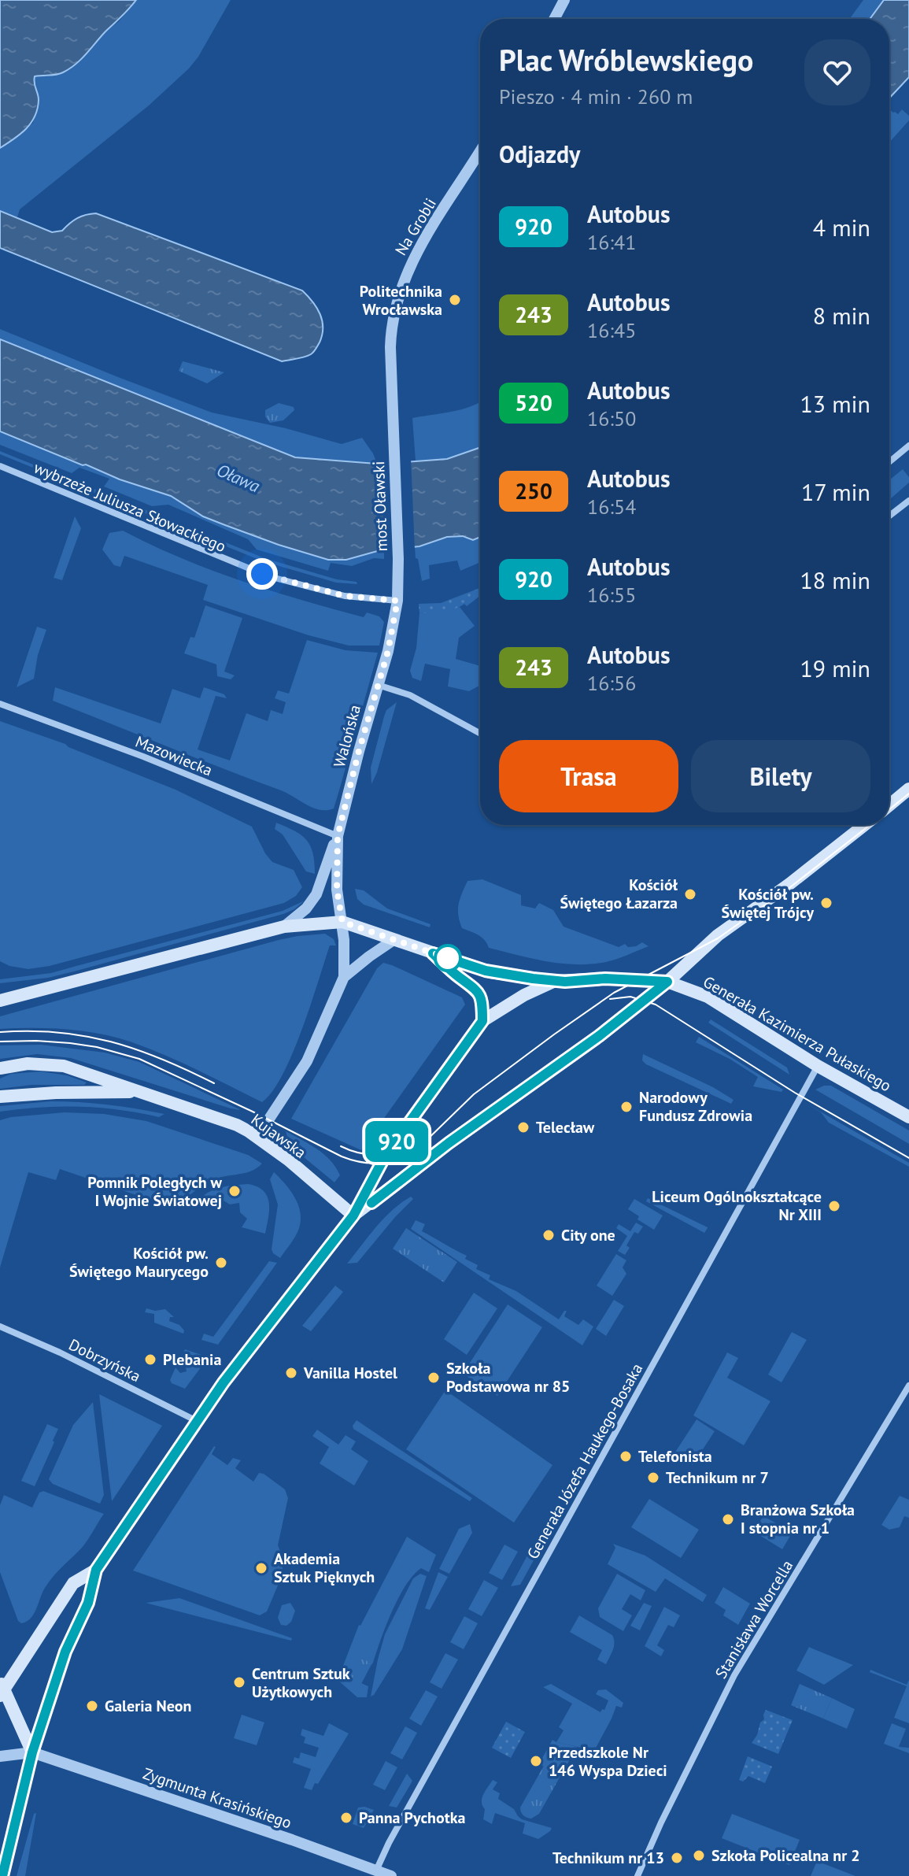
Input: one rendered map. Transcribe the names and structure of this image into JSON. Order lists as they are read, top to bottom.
{
  "streets": {
    "main road": ["Generała Kazimierza Pułaskiego", "Kujawska"],
    "street": [
      "Na Grobli",
      "most Oławski",
      "wybrzeże Juliusza Słowackiego",
      "Walońska",
      "Mazowiecka",
      "Dobrzyńska",
      "Generała Józefa Haukego-Bosaka",
      "Stanisława Worcella",
      "Zygmunta Krasińskiego"
    ]
  },
  "crossings": [
    ["Na Grobli", "most Oławski"],
    ["most Oławski", "Walońska"],
    ["wybrzeże Juliusza Słowackiego", "Walońska"],
    ["Walońska", "Mazowiecka"],
    ["Generała Kazimierza Pułaskiego", "Generała Józefa Haukego-Bosaka"],
    ["Generała Józefa Haukego-Bosaka", "Zygmunta Krasińskiego"]
  ],
  "water": ["Oława"],
  "places": [
    "Politechnika Wrocławska",
    "Kościół Świętego Łazarza",
    "Kościół pw. Świętej Trójcy",
    "Narodowy Fundusz Zdrowia",
    "Telecław",
    "Pomnik Poległych w I Wojnie Światowej",
    "Liceum Ogólnokształcące Nr XIII",
    "City one",
    "Kościół pw. Świętego Maurycego",
    "Plebania",
    "Vanilla Hostel",
    "Szkoła Podstawowa nr 85",
    "Telefonista",
    "Technikum nr 7",
    "Branżowa Szkoła I stopnia nr 1",
    "Akademia Sztuk Pięknych",
    "Centrum Sztuk Użytkowych",
    "Galeria Neon",
    "Przedszkole Nr 146 Wyspa Dzieci",
    "Panna Pychotka",
    "Szkoła Policealna nr 2",
    "Technikum nr 13"
  ],
  "lines": ["bus line 920"],
  "page": {
    "on_map": "920",
    "heading": [
      ["Plac Wróblewskiego", "Pieszo · 4 min · 260 m"],
      "Odjazdy"
    ],
    "list": [
      {
        "mark": "920",
        "name": "Autobus",
        "note": "16:41",
        "value": "4 min"
      },
      {
        "mark": "243",
        "name": "Autobus",
        "note": "16:45",
        "value": "8 min"
      },
      {
        "mark": "520",
        "name": "Autobus",
        "note": "16:50",
        "value": "13 min"
      },
      {
        "mark": "250",
        "name": "Autobus",
        "note": "16:54",
        "value": "17 min"
      },
      {
        "mark": "920",
        "name": "Autobus",
        "note": "16:55",
        "value": "18 min"
      },
      {
        "mark": "243",
        "name": "Autobus",
        "note": "16:56",
        "value": "19 min"
      }
    ],
    "buttons": ["Trasa", "Bilety"]
  }
}
